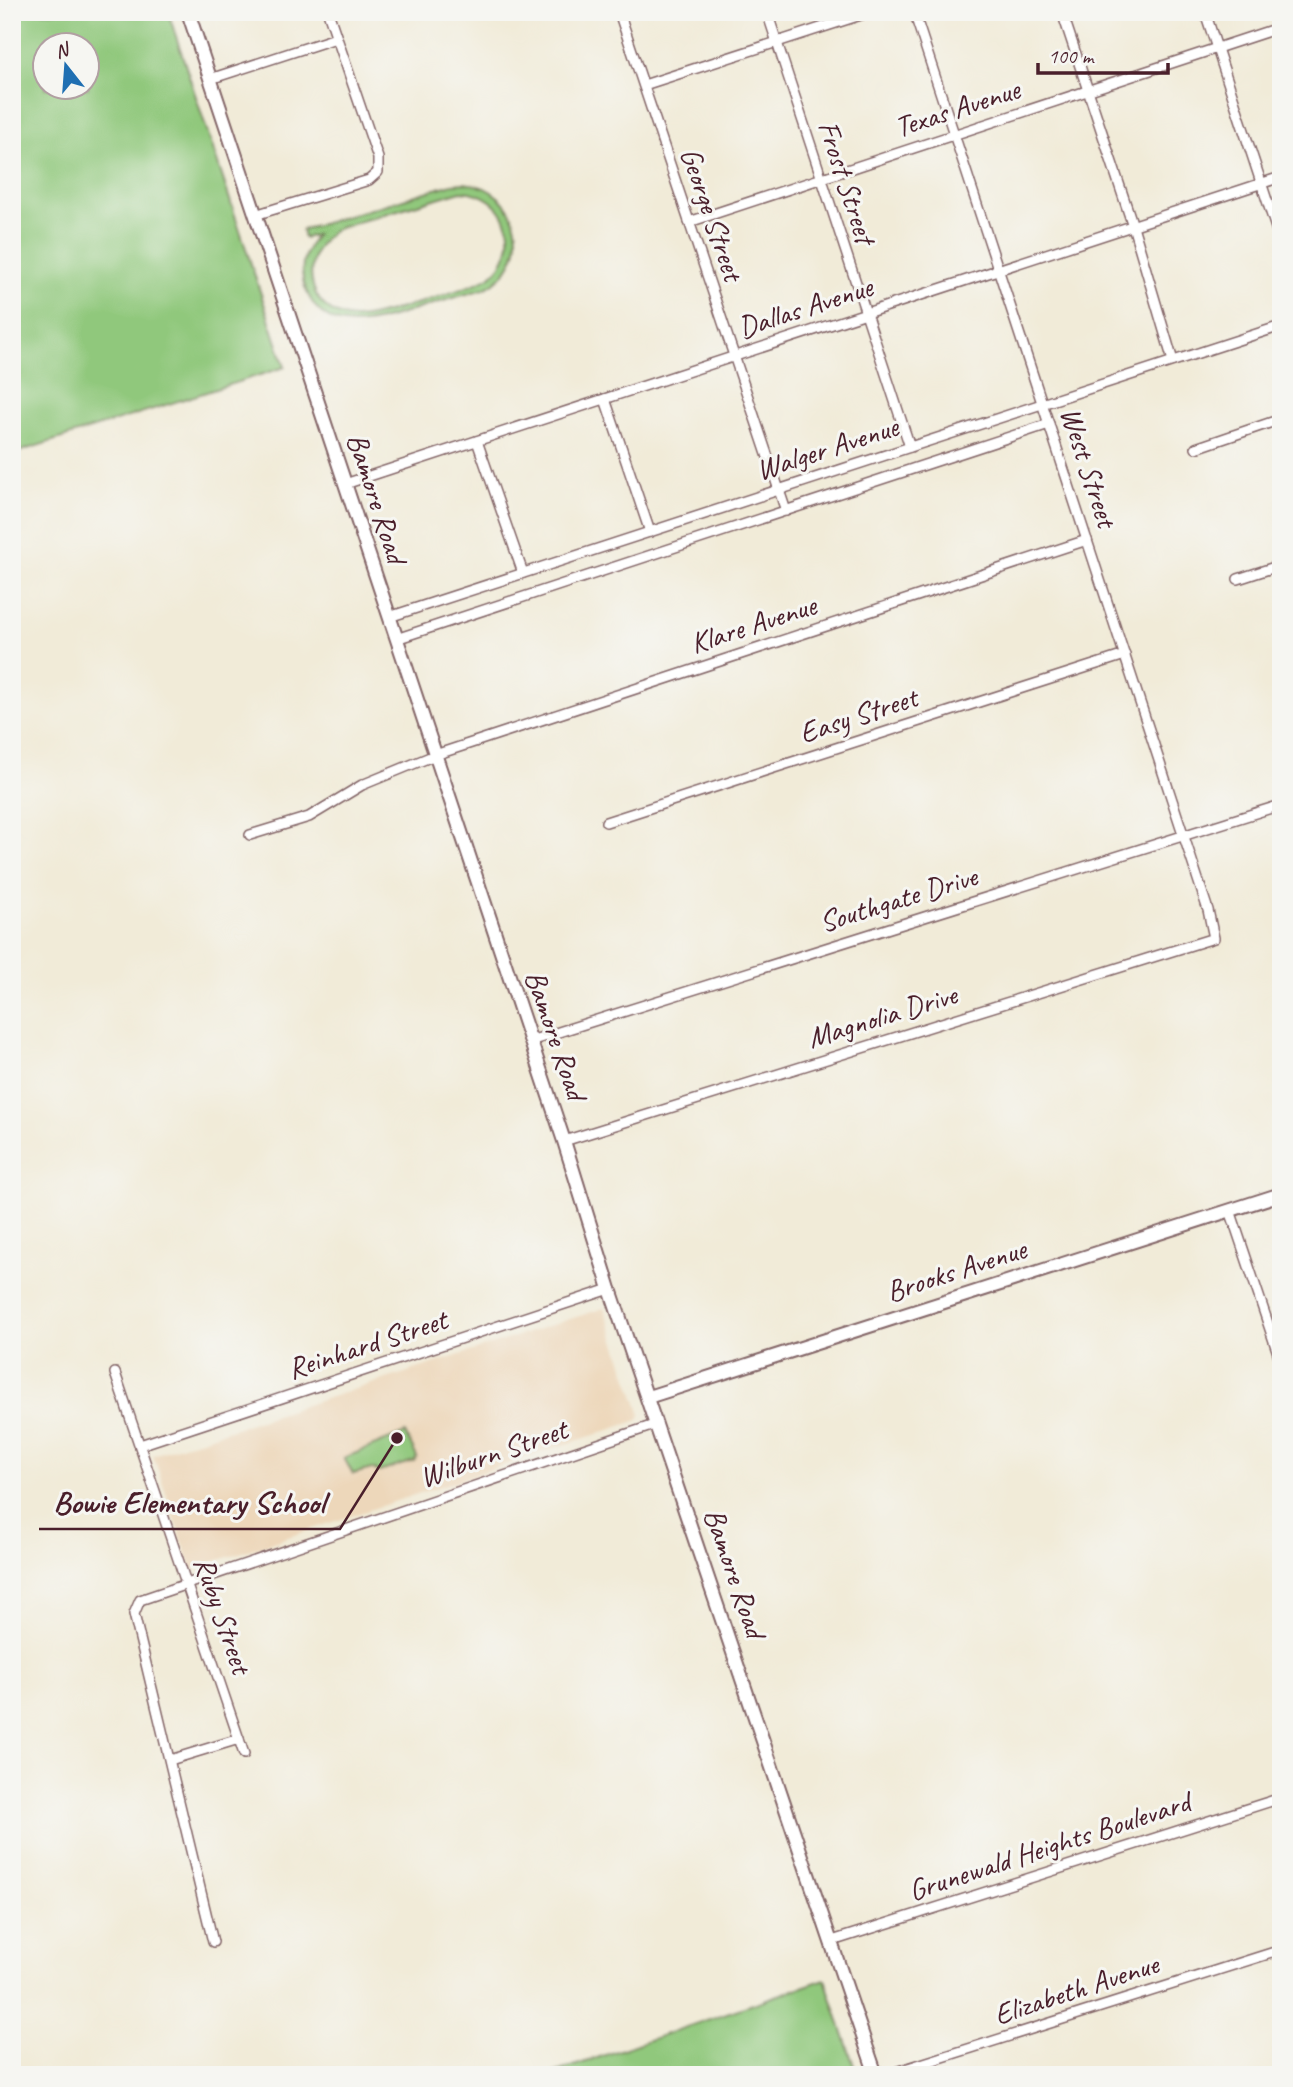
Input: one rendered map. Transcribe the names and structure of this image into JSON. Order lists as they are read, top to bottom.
{
  "streets": {
    "street": [
      "Texas Avenue",
      "Frost Street",
      "George Street",
      "Dallas Avenue",
      "Walger Avenue",
      "West Street",
      "Bamore Road",
      "Klare Avenue",
      "Easy Street",
      "Southgate Drive",
      "Magnolia Drive",
      "Brooks Avenue",
      "Reinhard Street",
      "Wilburn Street",
      "Ruby Street",
      "Grunewald Heights Boulevard",
      "Elizabeth Avenue"
    ]
  },
  "crossings": [
    ["Texas Avenue", "Frost Street"],
    ["Texas Avenue", "George Street"],
    ["Texas Avenue", "West Street"],
    ["Frost Street", "Dallas Avenue"],
    ["Frost Street", "Walger Avenue"],
    ["George Street", "Dallas Avenue"],
    ["George Street", "Walger Avenue"],
    ["Dallas Avenue", "West Street"],
    ["Dallas Avenue", "Bamore Road"],
    ["Walger Avenue", "West Street"],
    ["Walger Avenue", "Bamore Road"],
    ["West Street", "Klare Avenue"],
    ["West Street", "Easy Street"],
    ["West Street", "Southgate Drive"],
    ["West Street", "Magnolia Drive"],
    ["Bamore Road", "Klare Avenue"],
    ["Bamore Road", "Southgate Drive"],
    ["Bamore Road", "Magnolia Drive"],
    ["Bamore Road", "Brooks Avenue"],
    ["Bamore Road", "Reinhard Street"],
    ["Bamore Road", "Wilburn Street"],
    ["Bamore Road", "Grunewald Heights Boulevard"],
    ["Reinhard Street", "Ruby Street"],
    ["Wilburn Street", "Ruby Street"]
  ],
  "places": ["Bowie Elementary School"],
  "scale_bar": "100 m",
  "north": "top"
}
